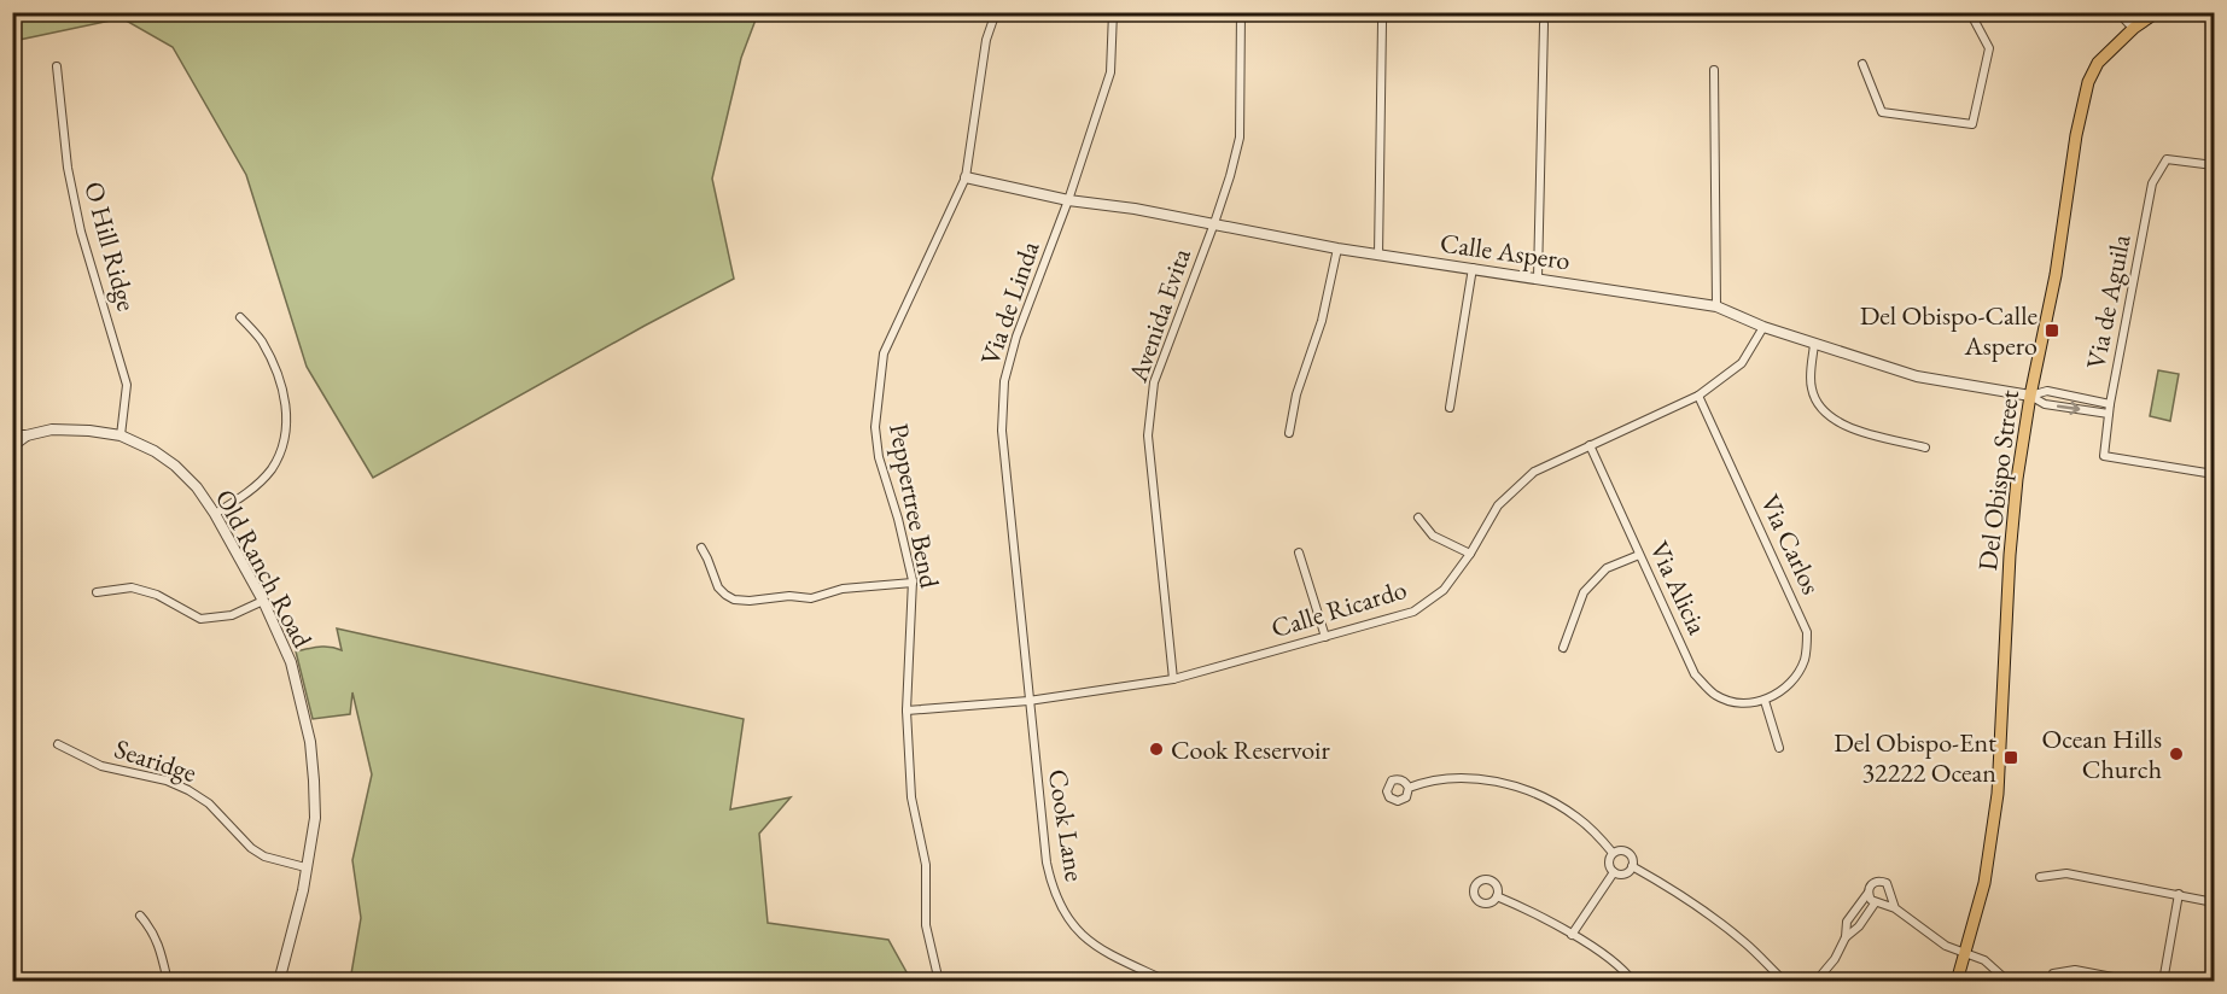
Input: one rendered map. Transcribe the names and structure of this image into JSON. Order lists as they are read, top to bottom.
{
  "streets": {
    "main road": ["Del Obispo Street"],
    "street": [
      "O Hill Ridge",
      "Calle Aspero",
      "Via de Aguila",
      "Via de Linda",
      "Avenida Evita",
      "Peppertree Bend",
      "Via Carlos",
      "Old Ranch Road",
      "Via Alicia",
      "Calle Ricardo",
      "Searidge",
      "Cook Lane"
    ]
  },
  "crossings": [
    ["O Hill Ridge", "Old Ranch Road"],
    ["Calle Aspero", "Via de Aguila"],
    ["Calle Aspero", "Via de Linda"],
    ["Calle Aspero", "Avenida Evita"],
    ["Calle Aspero", "Del Obispo Street"],
    ["Calle Aspero", "Peppertree Bend"],
    ["Calle Aspero", "Calle Ricardo"],
    ["Via de Linda", "Calle Ricardo"],
    ["Via de Linda", "Cook Lane"],
    ["Avenida Evita", "Calle Ricardo"],
    ["Peppertree Bend", "Calle Ricardo"],
    ["Via Carlos", "Via Alicia"],
    ["Via Carlos", "Calle Ricardo"],
    ["Old Ranch Road", "Searidge"],
    ["Via Alicia", "Calle Ricardo"],
    ["Calle Ricardo", "Cook Lane"]
  ],
  "places": {
    "transit": ["Del Obispo-Calle Aspero", "Del Obispo-Ent 32222 Ocean"],
    "other": ["Cook Reservoir", "Ocean Hills Church"]
  }
}
